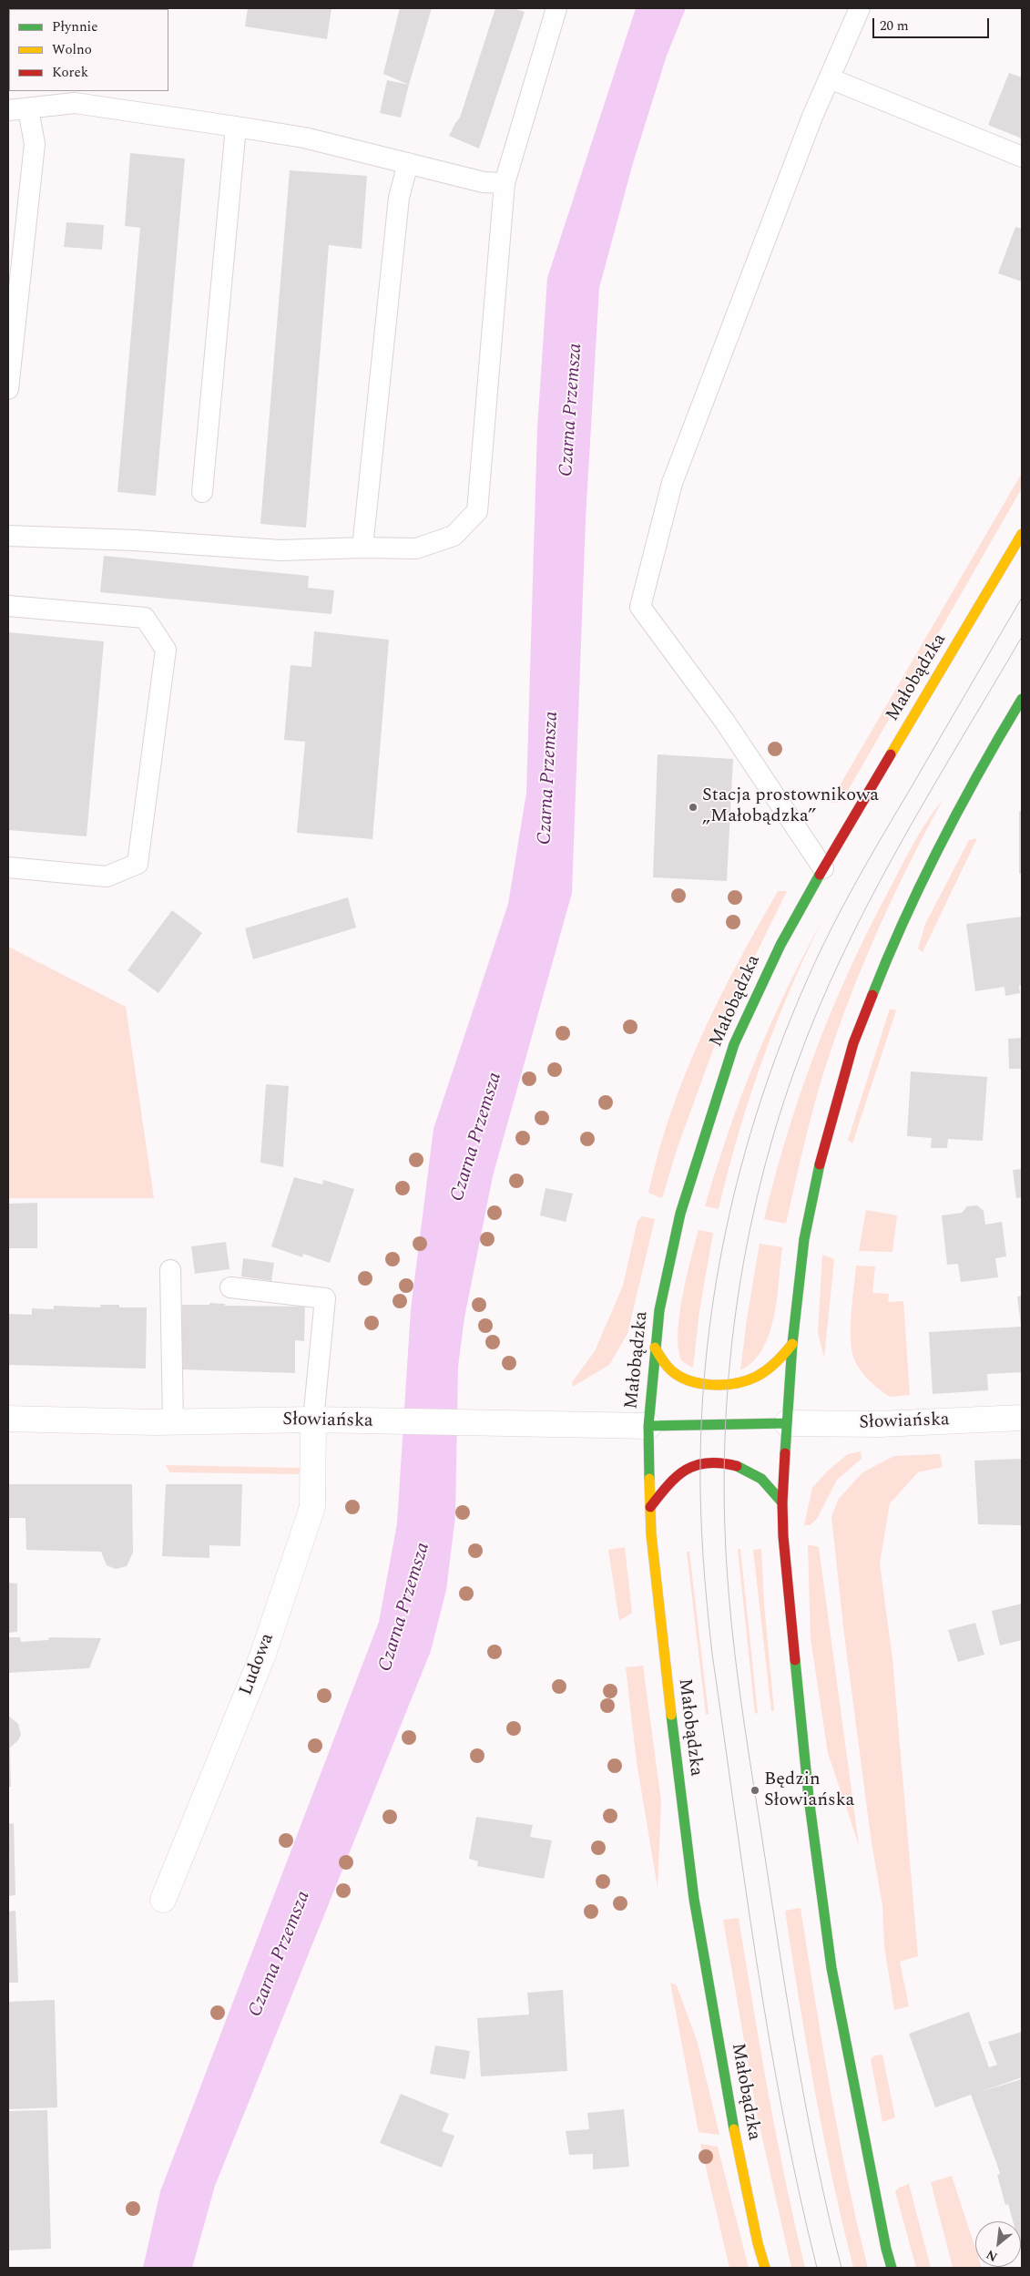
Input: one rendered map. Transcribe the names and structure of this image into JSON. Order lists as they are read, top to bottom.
{
  "streets": {
    "street": ["Małobądzka", "Słowiańska", "Ludowa"]
  },
  "crossings": [
    ["Małobądzka", "Słowiańska"],
    ["Słowiańska", "Ludowa"]
  ],
  "water": ["Czarna Przemsza"],
  "places": ["Stacja prostownikowa „Małobądzka”", "Będzin Słowiańska"],
  "legend": ["Płynnie", "Wolno", "Korek"],
  "scale_bar": "20 m",
  "north": "bottom left"
}
